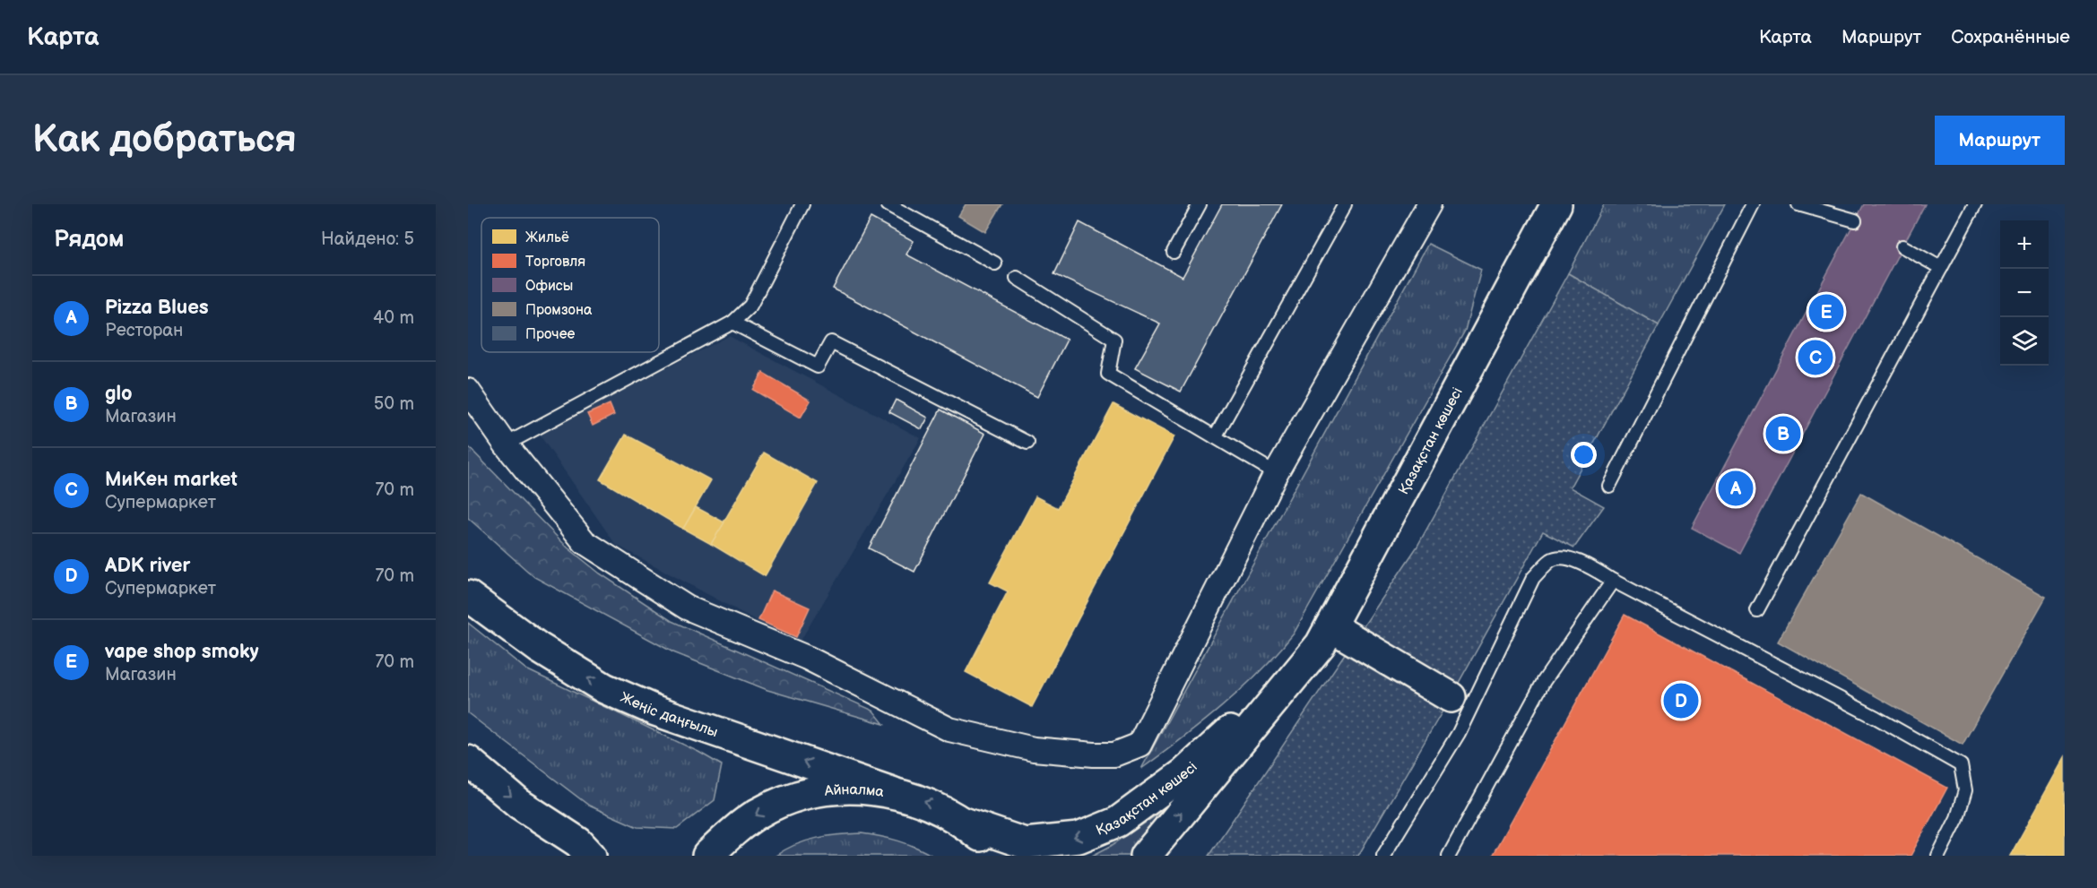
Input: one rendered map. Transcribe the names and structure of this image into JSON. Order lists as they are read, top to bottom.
{
  "streets": {
    "main road": ["Қазақстан көшесі", "Жеңіс даңғылы", "Айналма"]
  },
  "crossings": [
    ["Қазақстан көшесі", "Айналма"],
    ["Жеңіс даңғылы", "Айналма"]
  ],
  "one_way": ["Айналма"],
  "legend": [
    "Жильё",
    "Торговля",
    "Офисы",
    "Промзона",
    "Прочее"
  ],
  "page": {
    "header": "Карта",
    "nav": ["Карта", "Маршрут", "Сохранённые"],
    "buttons": "Маршрут",
    "title": "Как добраться",
    "heading": ["Рядом", "Найдено: 5"],
    "map_buttons": ["+", "−"],
    "list": [
      {
        "mark": "A",
        "name": "Pizza Blues",
        "note": "Ресторан",
        "value": "40 m"
      },
      {
        "mark": "B",
        "name": "glo",
        "note": "Магазин",
        "value": "50 m"
      },
      {
        "mark": "C",
        "name": "МиКен market",
        "note": "Супермаркет",
        "value": "70 m"
      },
      {
        "mark": "D",
        "name": "ADK river",
        "note": "Супермаркет",
        "value": "70 m"
      },
      {
        "mark": "E",
        "name": "vape shop smoky",
        "note": "Магазин",
        "value": "70 m"
      }
    ],
    "pins": [
      "E",
      "C",
      "B",
      "A",
      "D"
    ]
  }
}
